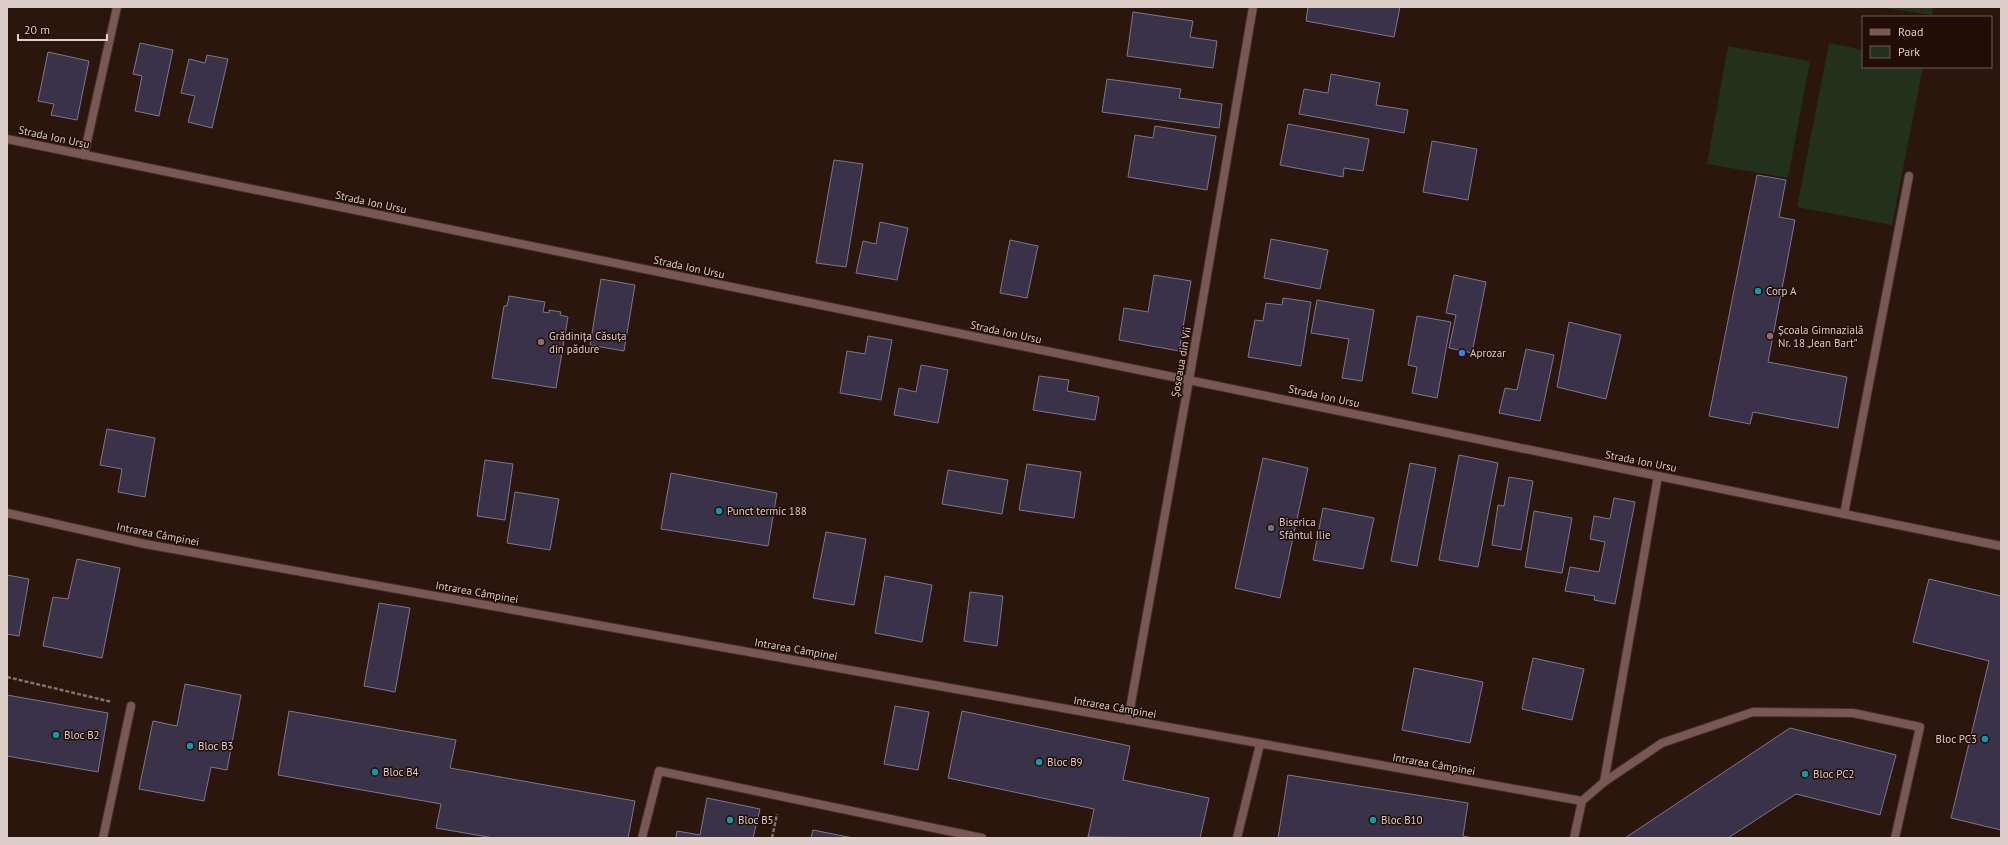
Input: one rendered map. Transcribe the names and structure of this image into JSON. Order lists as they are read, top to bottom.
{
  "streets": {
    "street": ["Strada Ion Ursu", "Șoseaua din Vii", "Intrarea Câmpinei"]
  },
  "crossings": [
    ["Strada Ion Ursu", "Șoseaua din Vii"],
    ["Șoseaua din Vii", "Intrarea Câmpinei"]
  ],
  "places": [
    "Corp A",
    "Școala Gimnazială Nr. 18 „Jean Bart”",
    "Grădinița Căsuța din pădure",
    "Aprozar",
    "Punct termic 188",
    "Biserica Sfântul Ilie",
    "Bloc B2",
    "Bloc PC3",
    "Bloc B3",
    "Bloc B9",
    "Bloc B4",
    "Bloc PC2",
    "Bloc B5",
    "Bloc B10"
  ],
  "legend": ["Road", "Park"],
  "scale_bar": "20 m"
}
